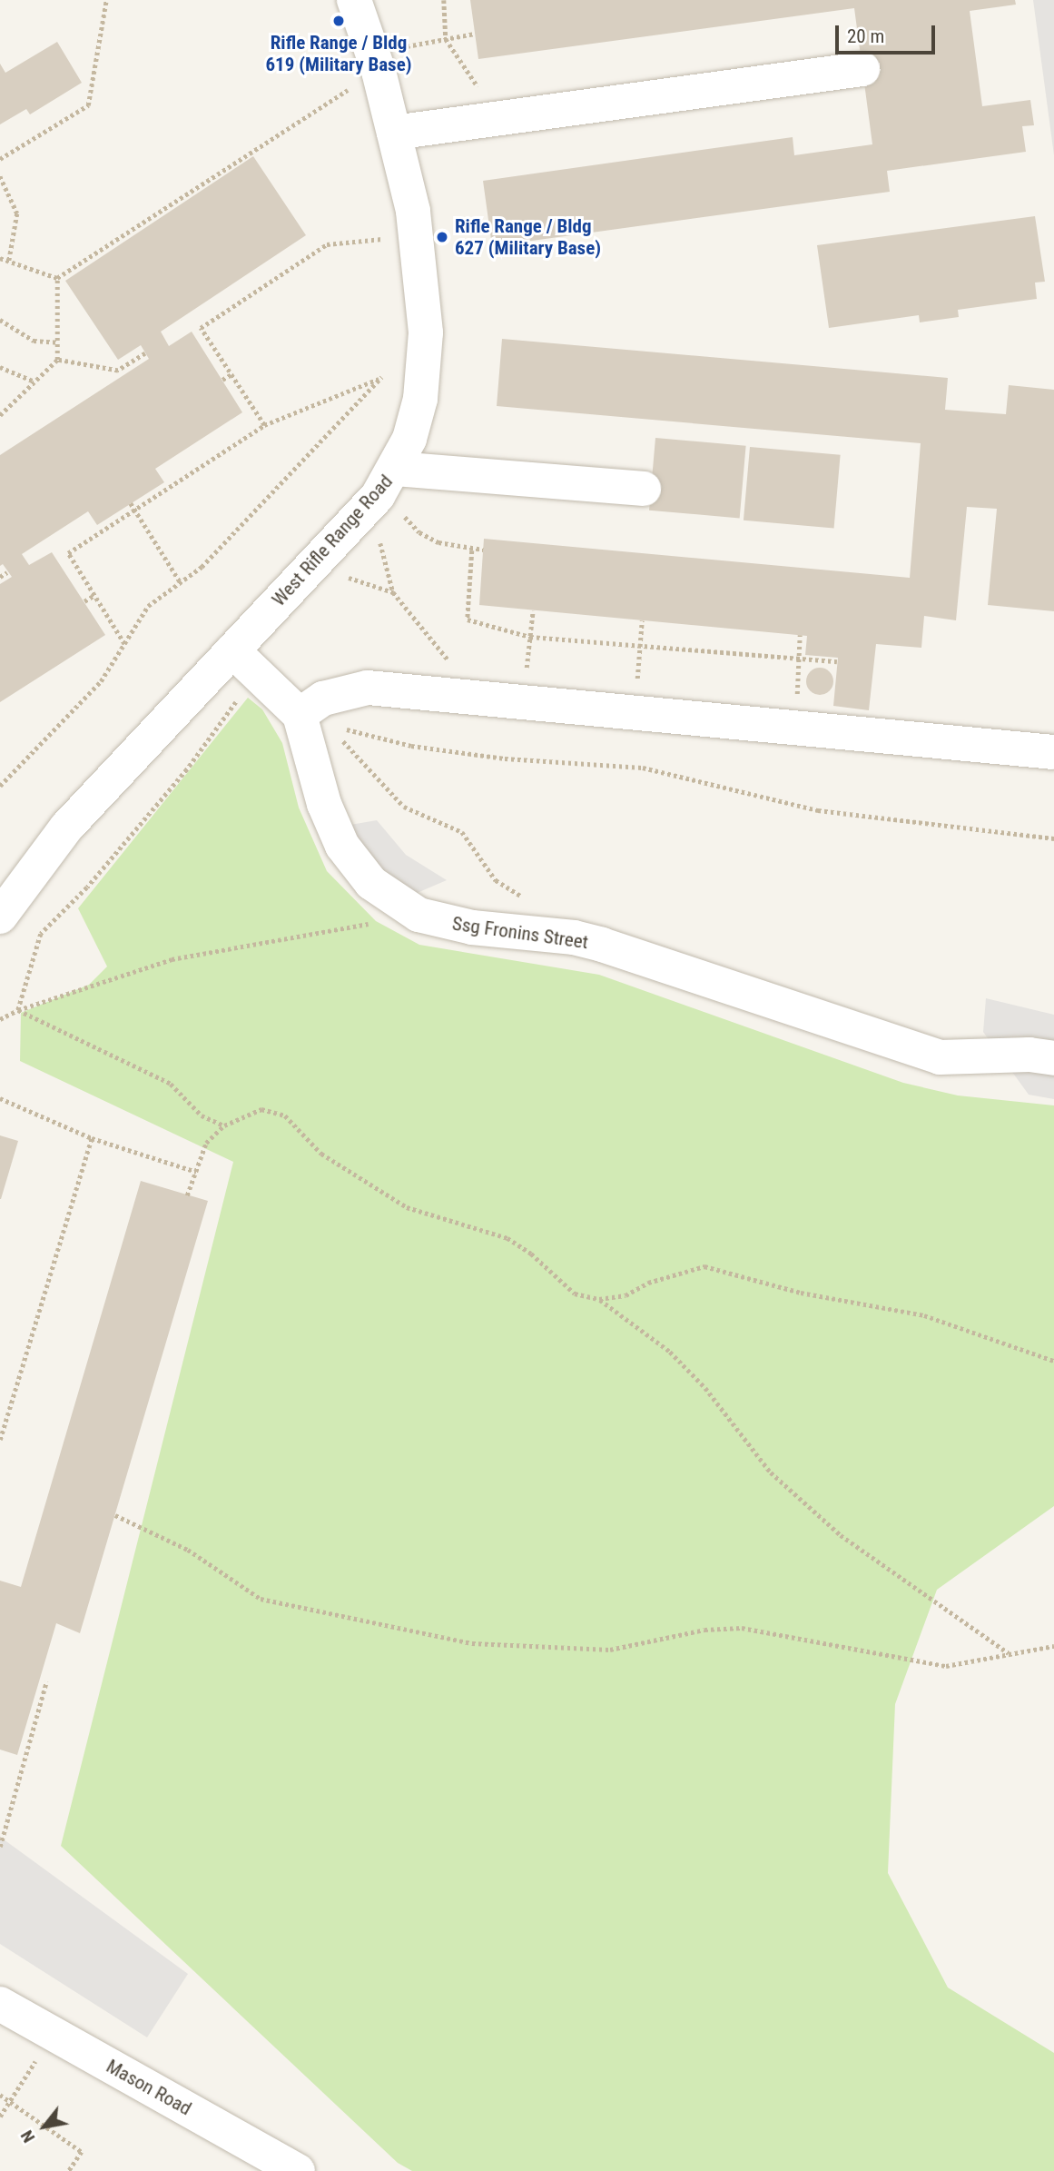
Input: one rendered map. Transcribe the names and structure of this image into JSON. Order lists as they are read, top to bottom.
{
  "streets": {
    "street": ["West Rifle Range Road", "Ssg Fronins Street", "Mason Road"]
  },
  "places": ["Rifle Range / Bldg 619 (Military Base)", "Rifle Range / Bldg 627 (Military Base)"],
  "scale_bar": "20 m",
  "north": "bottom left"
}
